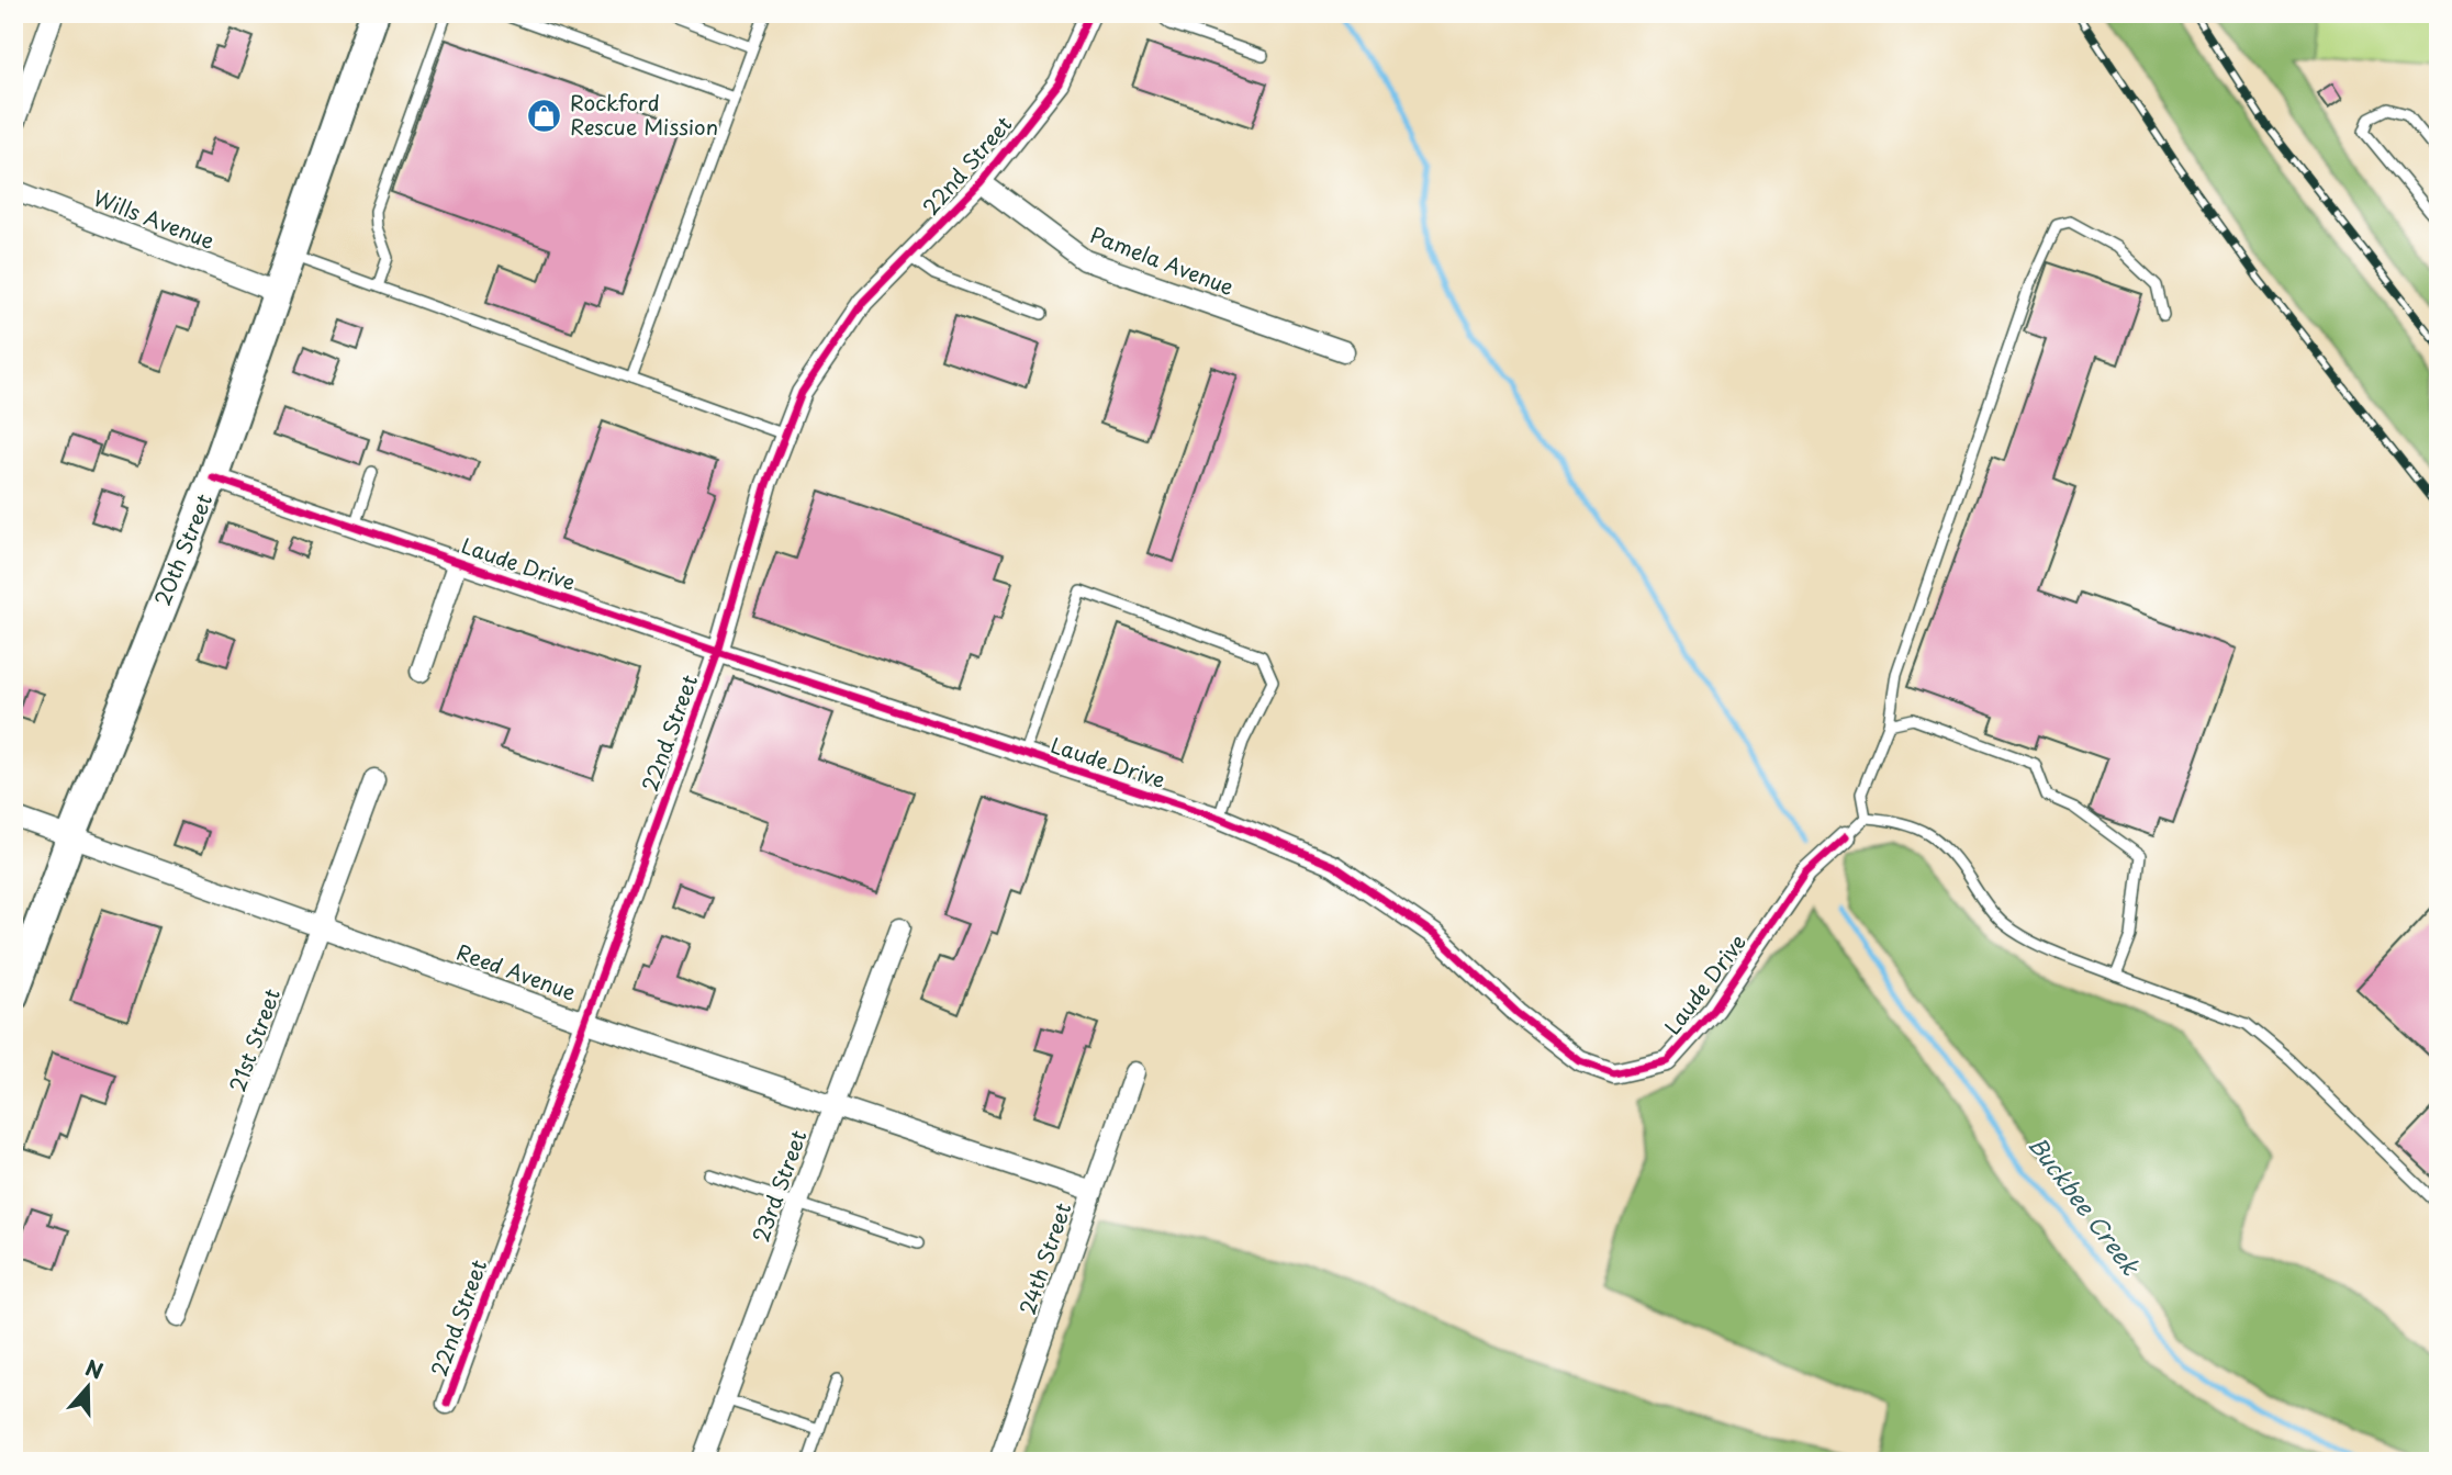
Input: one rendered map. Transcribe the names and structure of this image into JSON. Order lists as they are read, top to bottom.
{
  "streets": {
    "street": [
      "22nd Street",
      "Wills Avenue",
      "Pamela Avenue",
      "20th Street",
      "Laude Drive",
      "Reed Avenue",
      "21st Street",
      "23rd Street",
      "24th Street"
    ]
  },
  "crossings": [
    ["22nd Street", "Pamela Avenue"],
    ["22nd Street", "Laude Drive"],
    ["22nd Street", "Reed Avenue"],
    ["Wills Avenue", "20th Street"],
    ["20th Street", "Laude Drive"],
    ["20th Street", "Reed Avenue"],
    ["Reed Avenue", "21st Street"],
    ["Reed Avenue", "23rd Street"],
    ["Reed Avenue", "24th Street"]
  ],
  "water": ["Buckbee Creek"],
  "places": {
    "shop": ["Rockford Rescue Mission"]
  },
  "north": "top"
}
